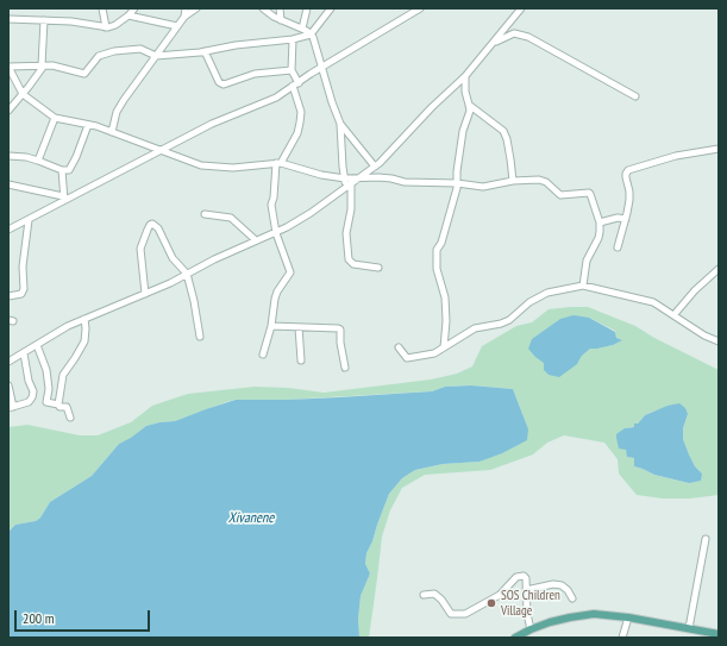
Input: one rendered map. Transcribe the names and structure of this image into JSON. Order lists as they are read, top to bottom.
{
  "water": ["Xivanene"],
  "places": ["SOS Children Village"],
  "scale_bar": "200 m"
}
